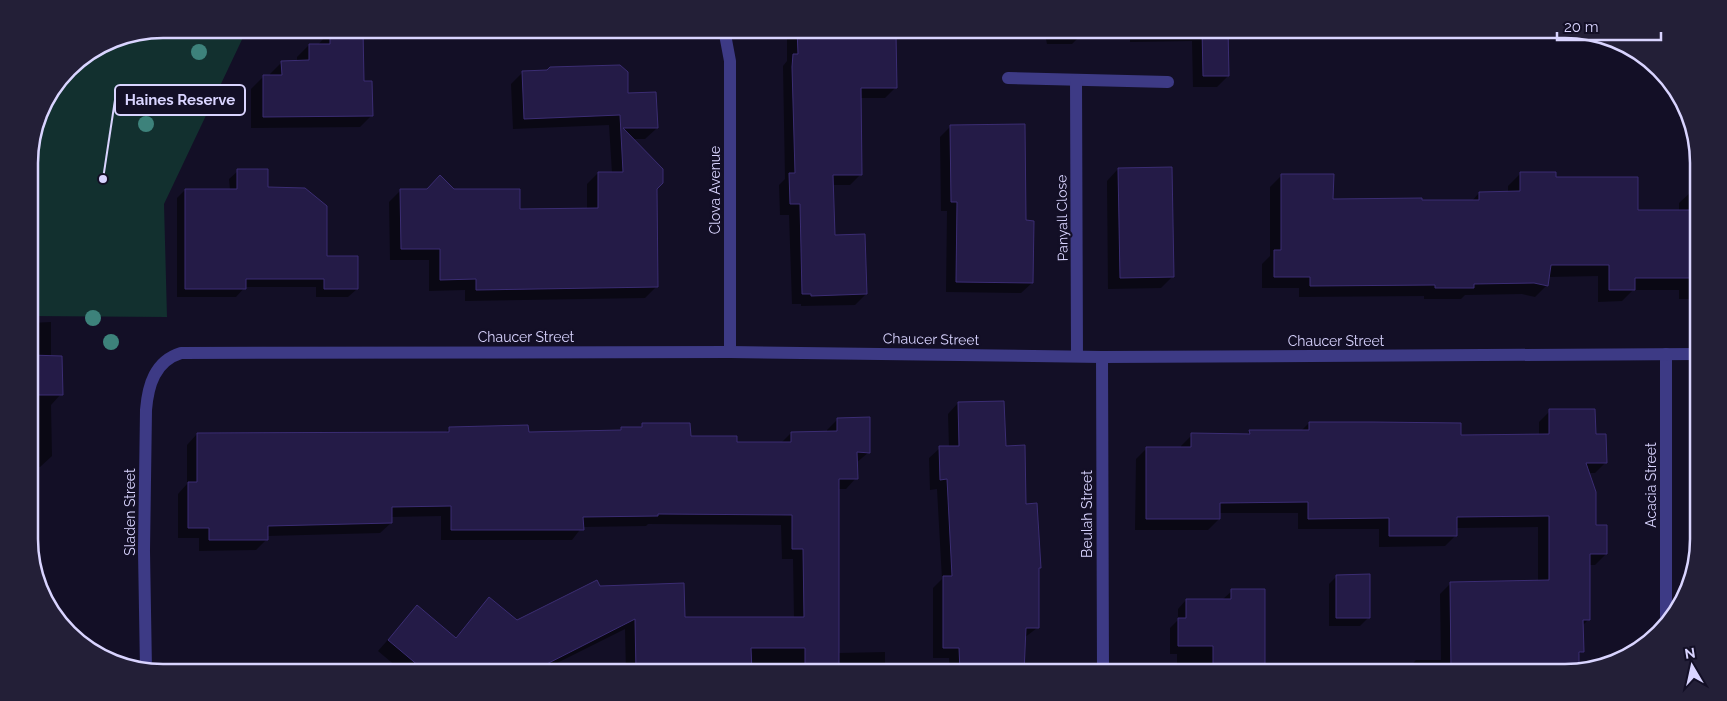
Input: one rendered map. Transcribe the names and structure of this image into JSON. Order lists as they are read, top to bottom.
{
  "streets": {
    "street": [
      "Clova Avenue",
      "Panyall Close",
      "Chaucer Street",
      "Acacia Street",
      "Sladen Street",
      "Beulah Street"
    ]
  },
  "crossings": [
    ["Clova Avenue", "Chaucer Street"],
    ["Panyall Close", "Chaucer Street"],
    ["Chaucer Street", "Acacia Street"],
    ["Chaucer Street", "Sladen Street"],
    ["Chaucer Street", "Beulah Street"]
  ],
  "places": ["Haines Reserve"],
  "scale_bar": "20 m",
  "north": "top"
}
